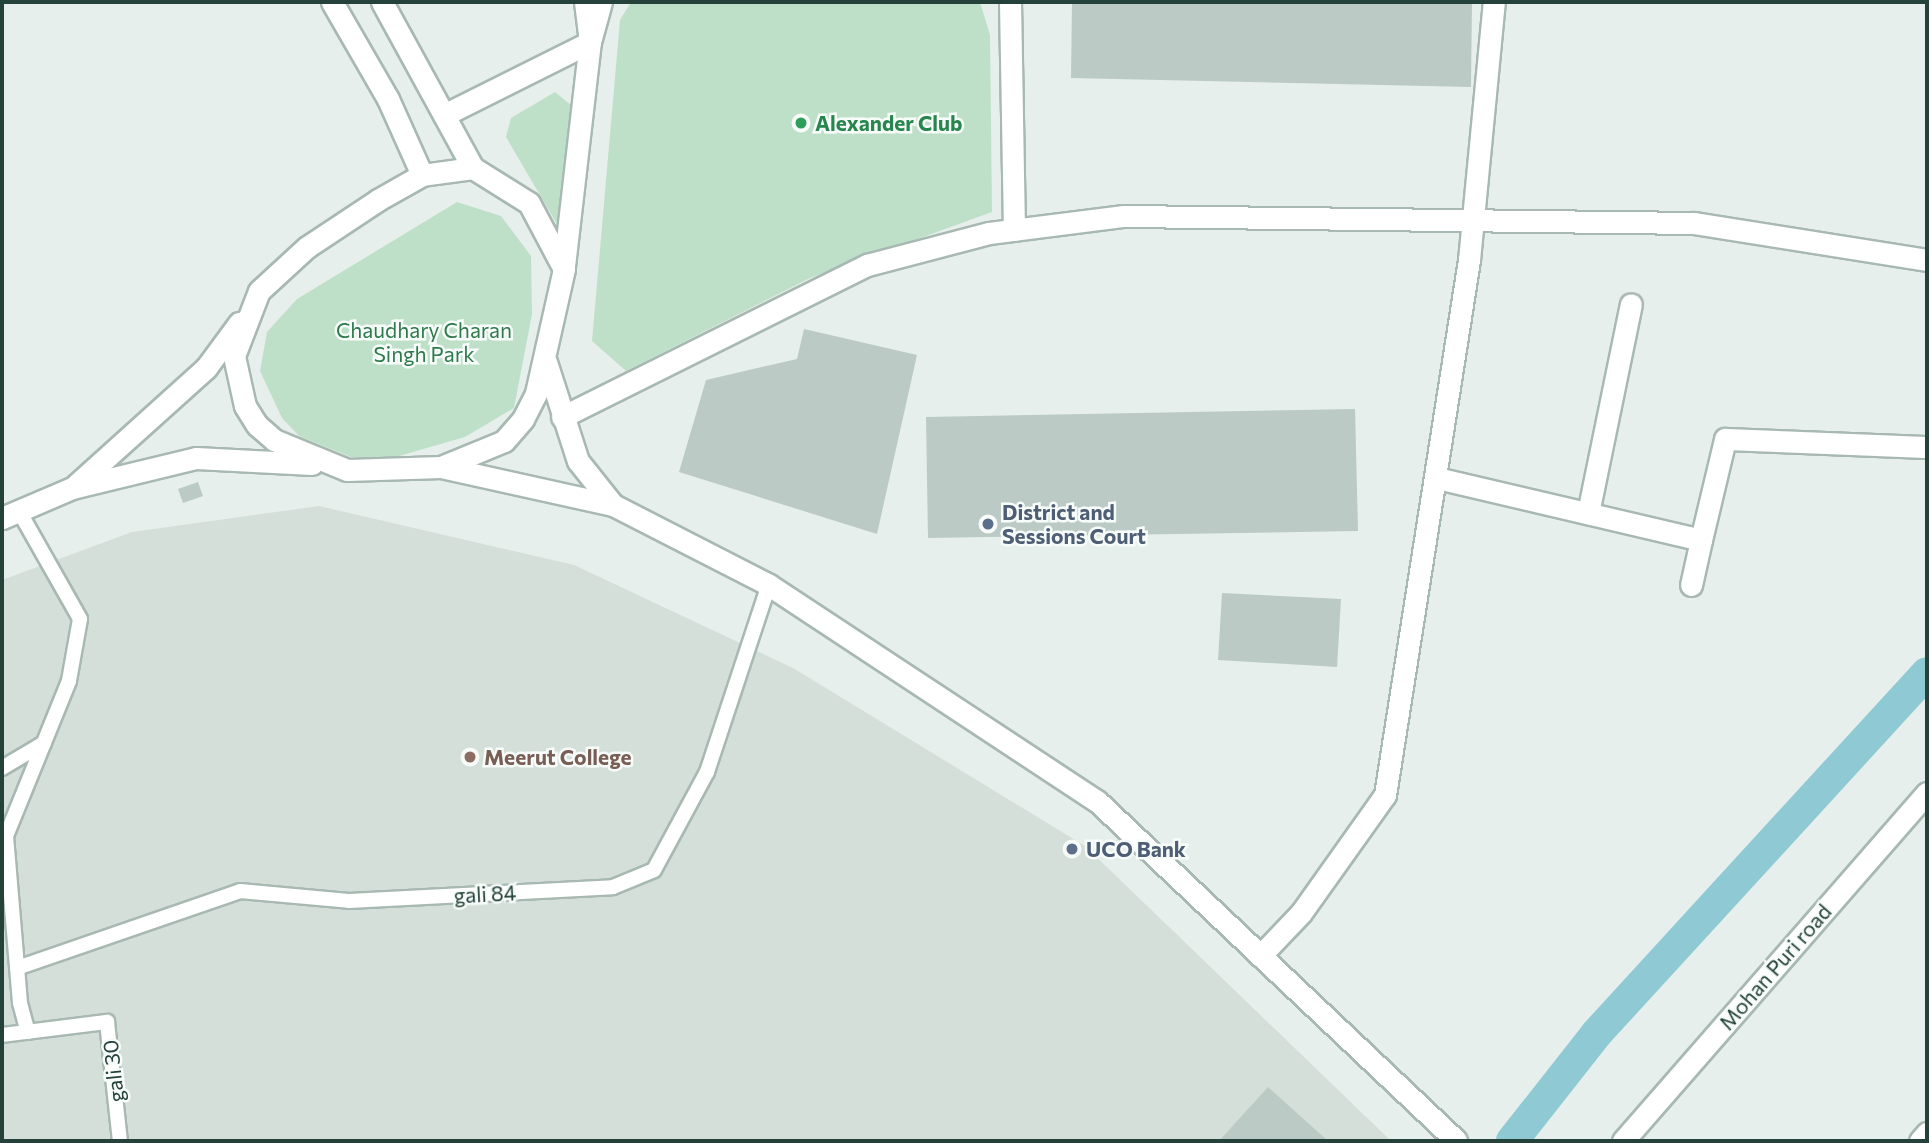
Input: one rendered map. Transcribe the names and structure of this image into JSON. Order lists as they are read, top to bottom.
{
  "streets": {
    "street": ["Mohan Puri road"],
    "lane": ["gali 84", "gali 30"]
  },
  "parks": ["Chaudhary Charan Singh Park"],
  "places": [
    "Alexander Club",
    "District and Sessions Court",
    "Meerut College",
    "UCO Bank"
  ]
}
